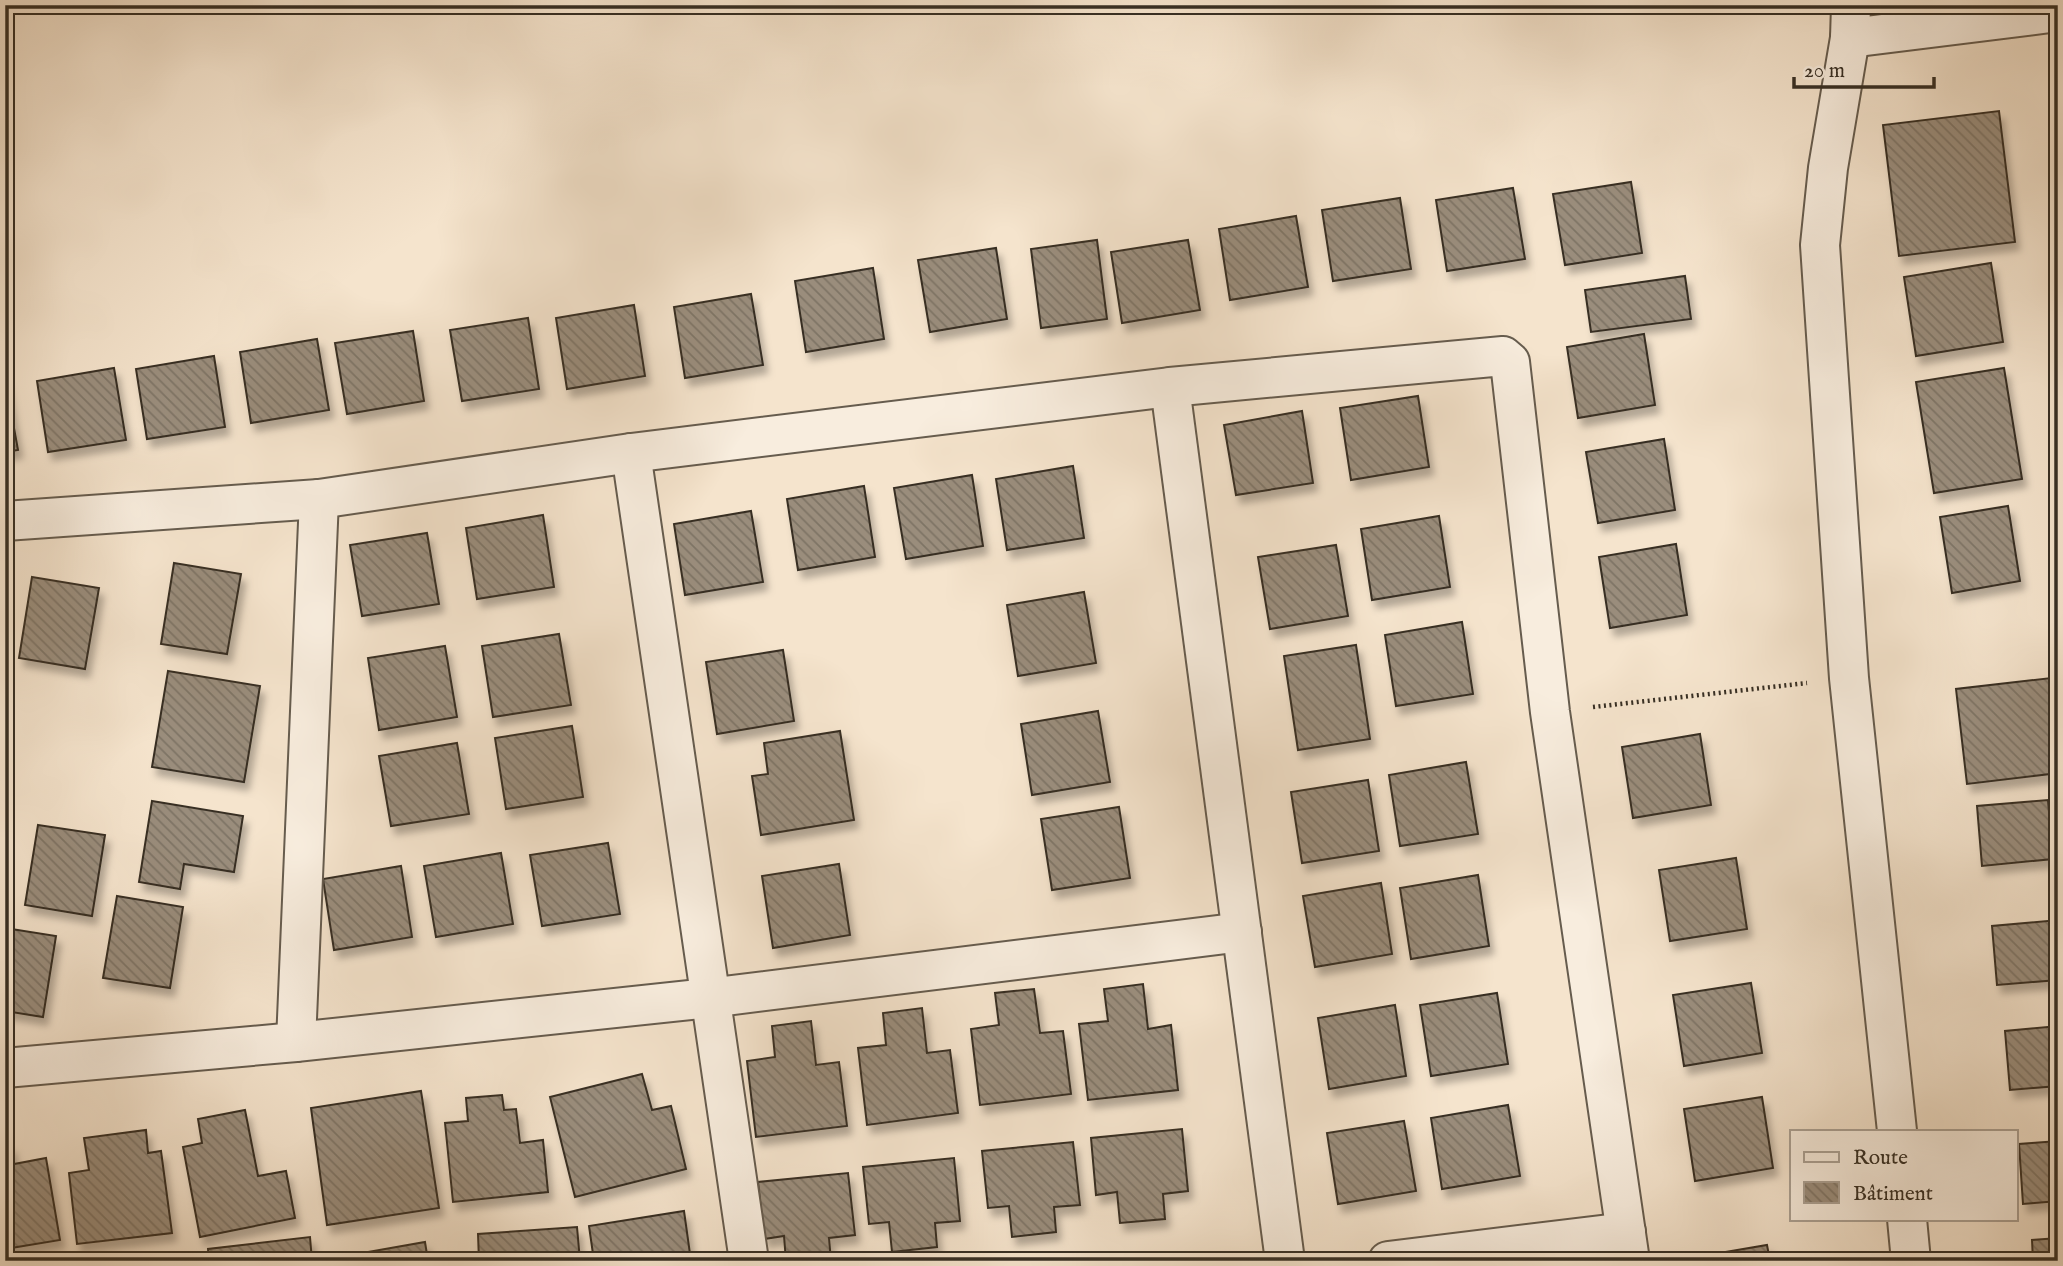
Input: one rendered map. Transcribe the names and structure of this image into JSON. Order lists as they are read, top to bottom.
{
  "legend": ["Route", "Bâtiment"],
  "scale_bar": "20 m"
}
